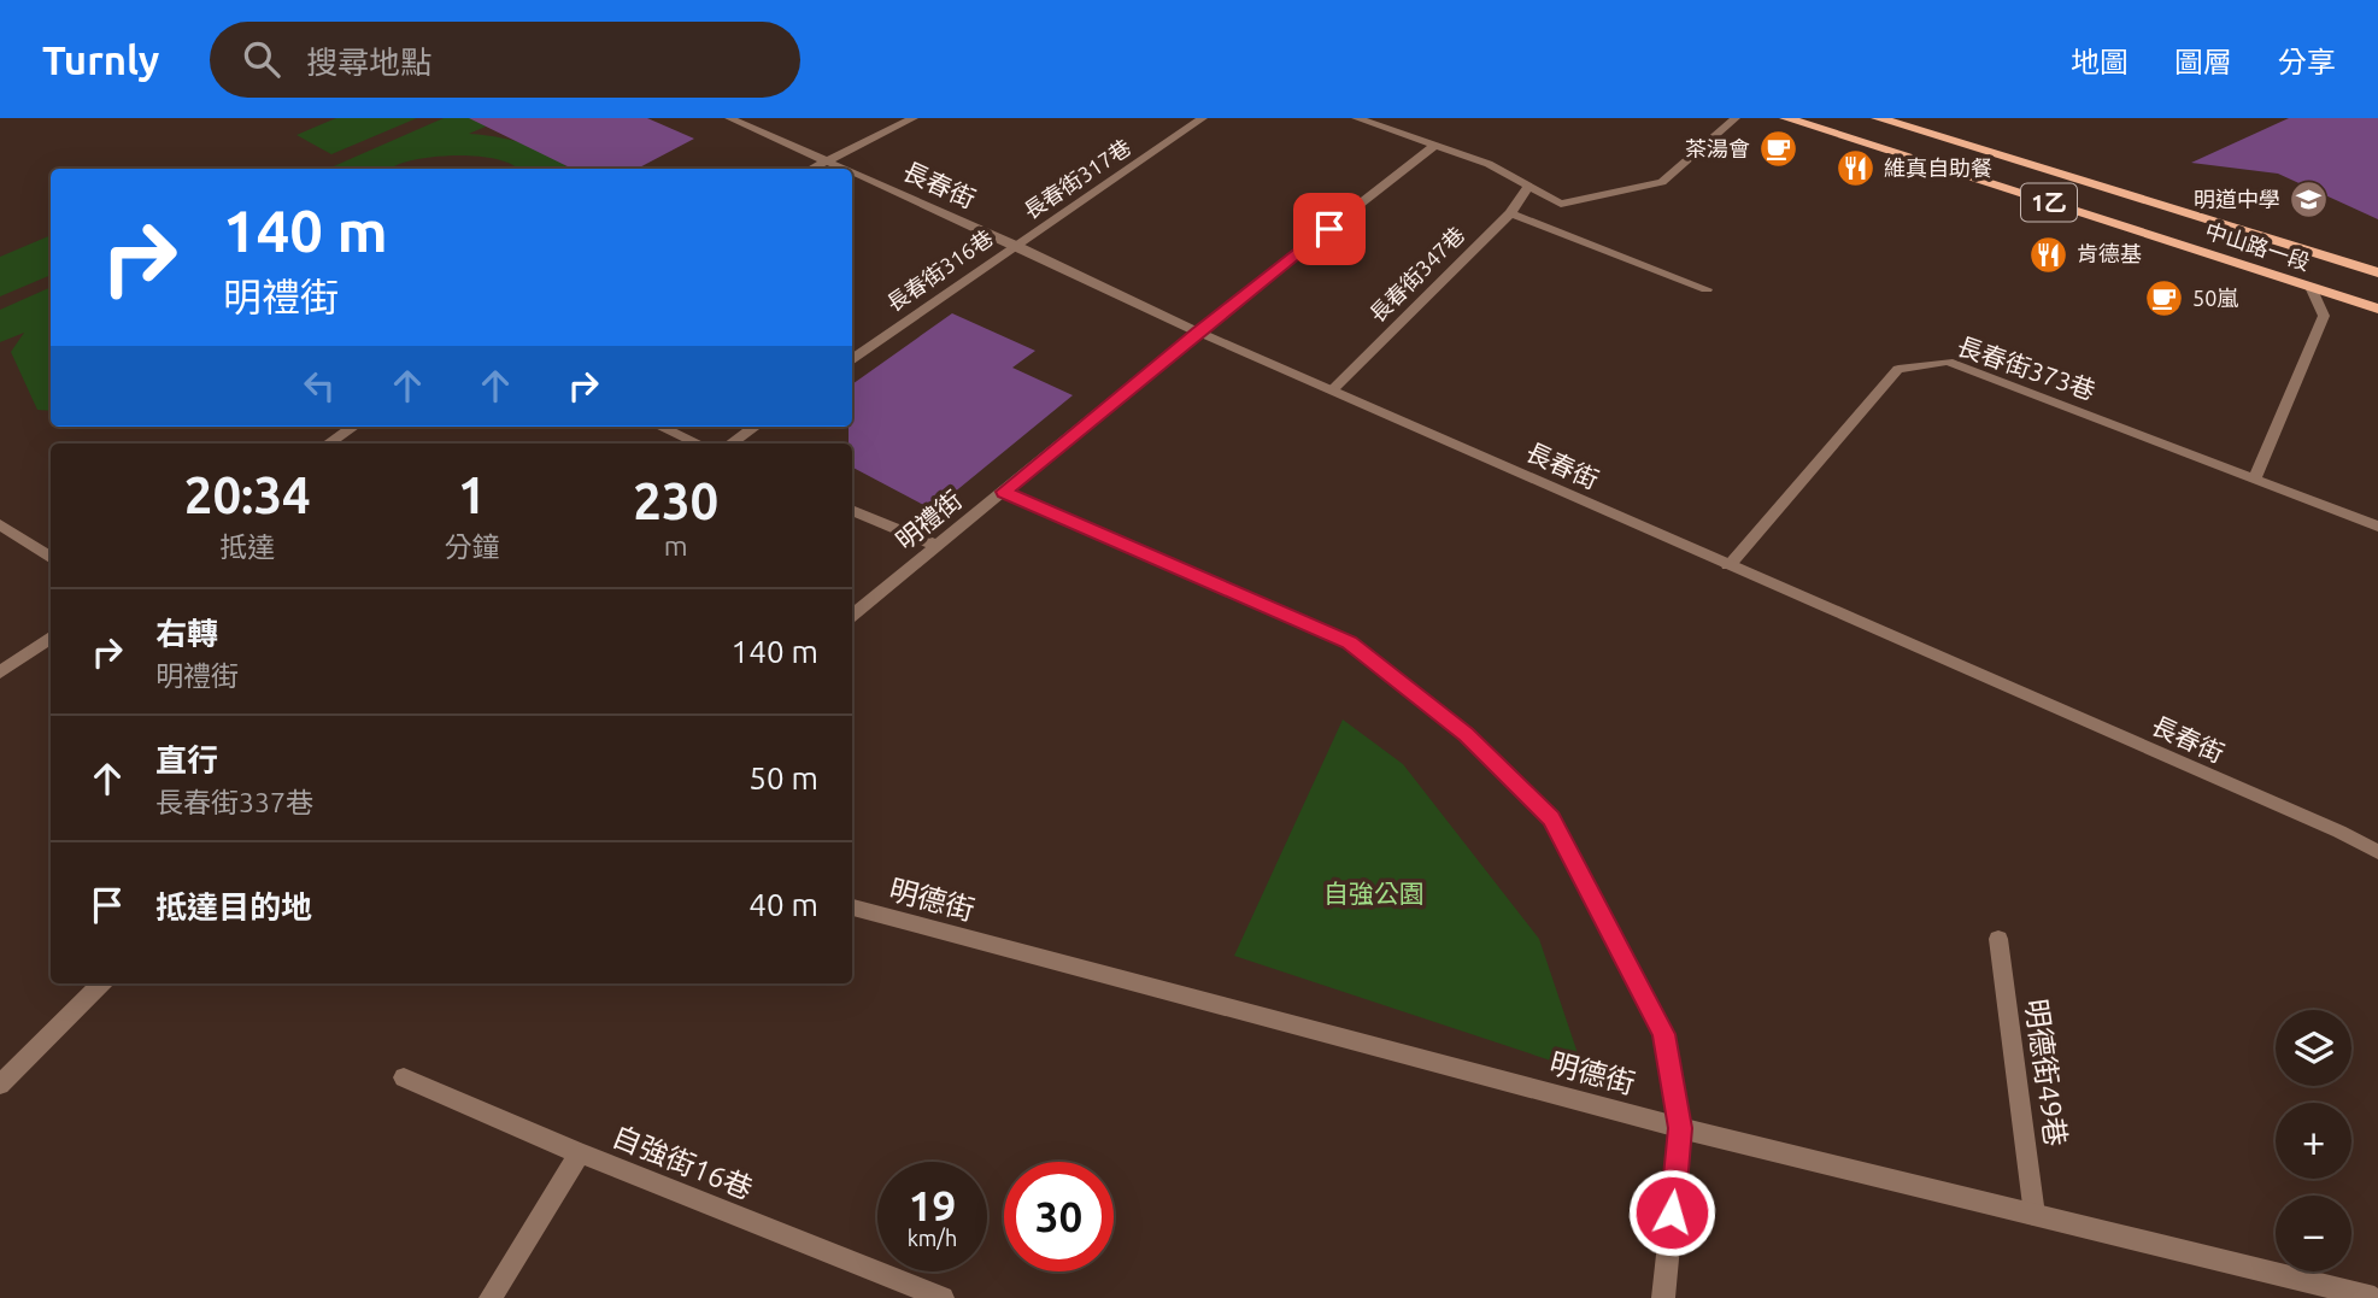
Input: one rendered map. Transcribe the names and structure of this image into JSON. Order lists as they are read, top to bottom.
{
  "streets": {
    "main road": ["1乙", "中山路一段"],
    "street": [
      "長春街317巷",
      "長春街",
      "長春街316巷",
      "長春街347巷",
      "長春街373巷",
      "明禮街",
      "明德街",
      "明德街49巷",
      "自強街16巷"
    ]
  },
  "crossings": [
    ["長春街317巷", "長春街"],
    ["長春街317巷", "長春街316巷"],
    ["長春街", "長春街316巷"],
    ["長春街", "長春街347巷"],
    ["長春街", "長春街373巷"],
    ["長春街", "明禮街"],
    ["明德街", "明德街49巷"]
  ],
  "parks": ["自強公園"],
  "places": {
    "cafe": ["茶湯會", "50嵐"],
    "restaurant": ["維真自助餐", "肯德基"],
    "school or university": ["明道中學"]
  },
  "page": {
    "header": "Turnly",
    "search": "搜尋地點",
    "nav": ["地圖", "圖層", "分享"],
    "turn": ["140 m", "明禮街"],
    "eta": [
      "20:34",
      "抵達",
      "1",
      "分鐘",
      "230",
      "m"
    ],
    "list": [
      {
        "name": "右轉",
        "note": "明禮街",
        "value": "140 m"
      },
      {
        "name": "直行",
        "note": "長春街337巷",
        "value": "50 m"
      },
      {
        "name": "抵達目的地",
        "value": "40 m"
      }
    ],
    "map_buttons": ["+", "−"],
    "speed": "19 km/h",
    "limit": "30"
  }
}
